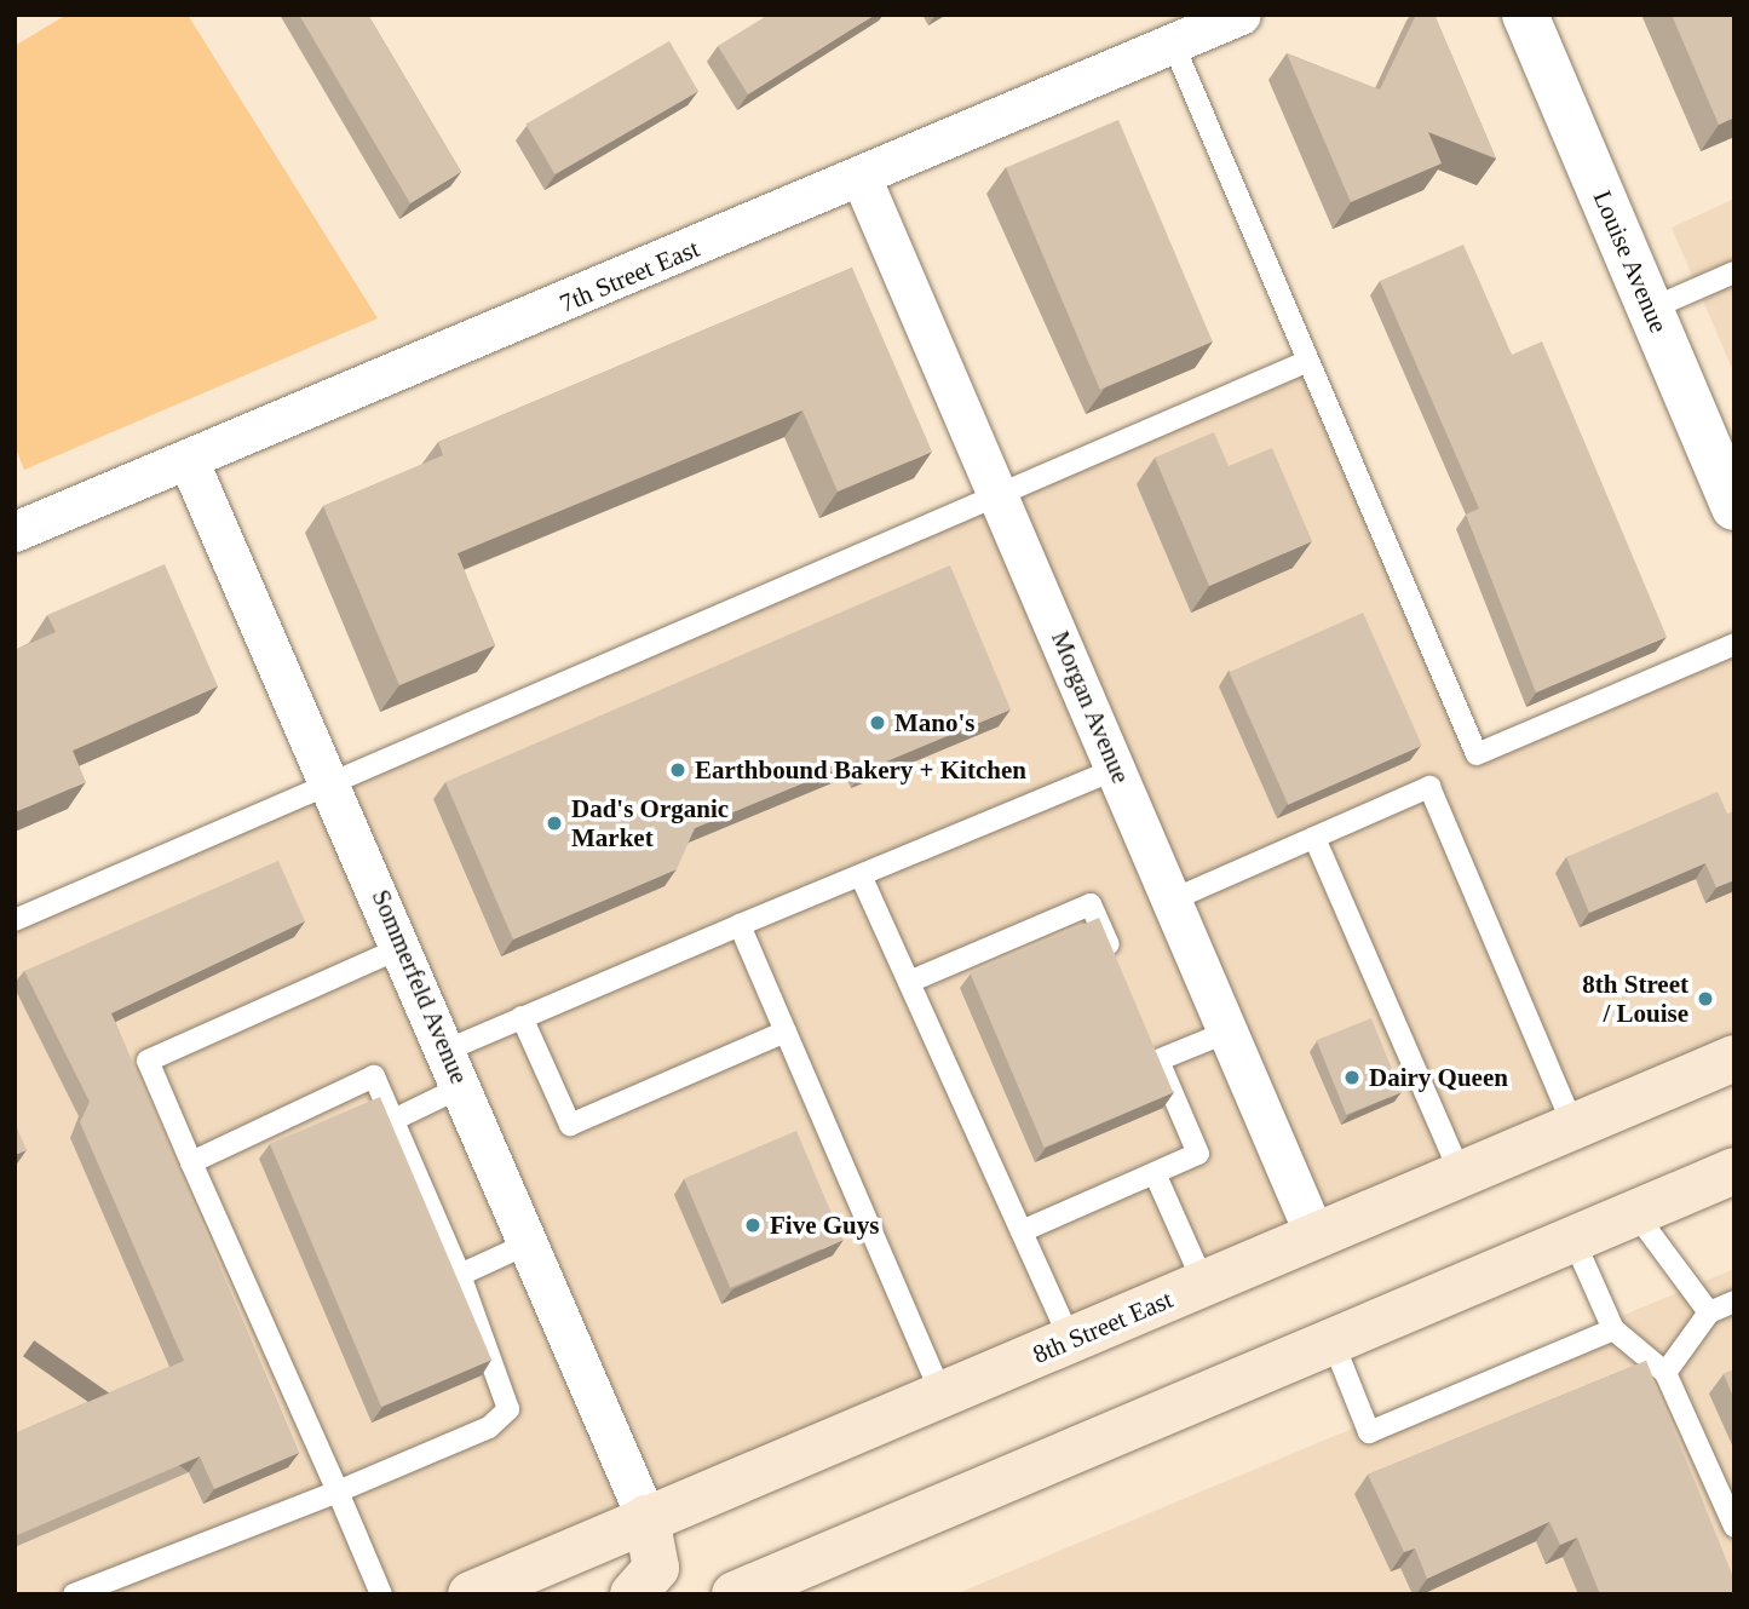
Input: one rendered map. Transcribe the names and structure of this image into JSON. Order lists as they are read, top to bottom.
{
  "streets": {
    "main road": ["8th Street East"],
    "street": [
      "Louise Avenue",
      "7th Street East",
      "Morgan Avenue",
      "Sommerfeld Avenue"
    ]
  },
  "crossings": [
    ["7th Street East", "Morgan Avenue"],
    ["7th Street East", "Sommerfeld Avenue"],
    ["Morgan Avenue", "8th Street East"],
    ["Sommerfeld Avenue", "8th Street East"]
  ],
  "places": [
    "Mano's",
    "Earthbound Bakery + Kitchen",
    "Dad's Organic Market",
    "8th Street / Louise",
    "Dairy Queen",
    "Five Guys"
  ]
}
